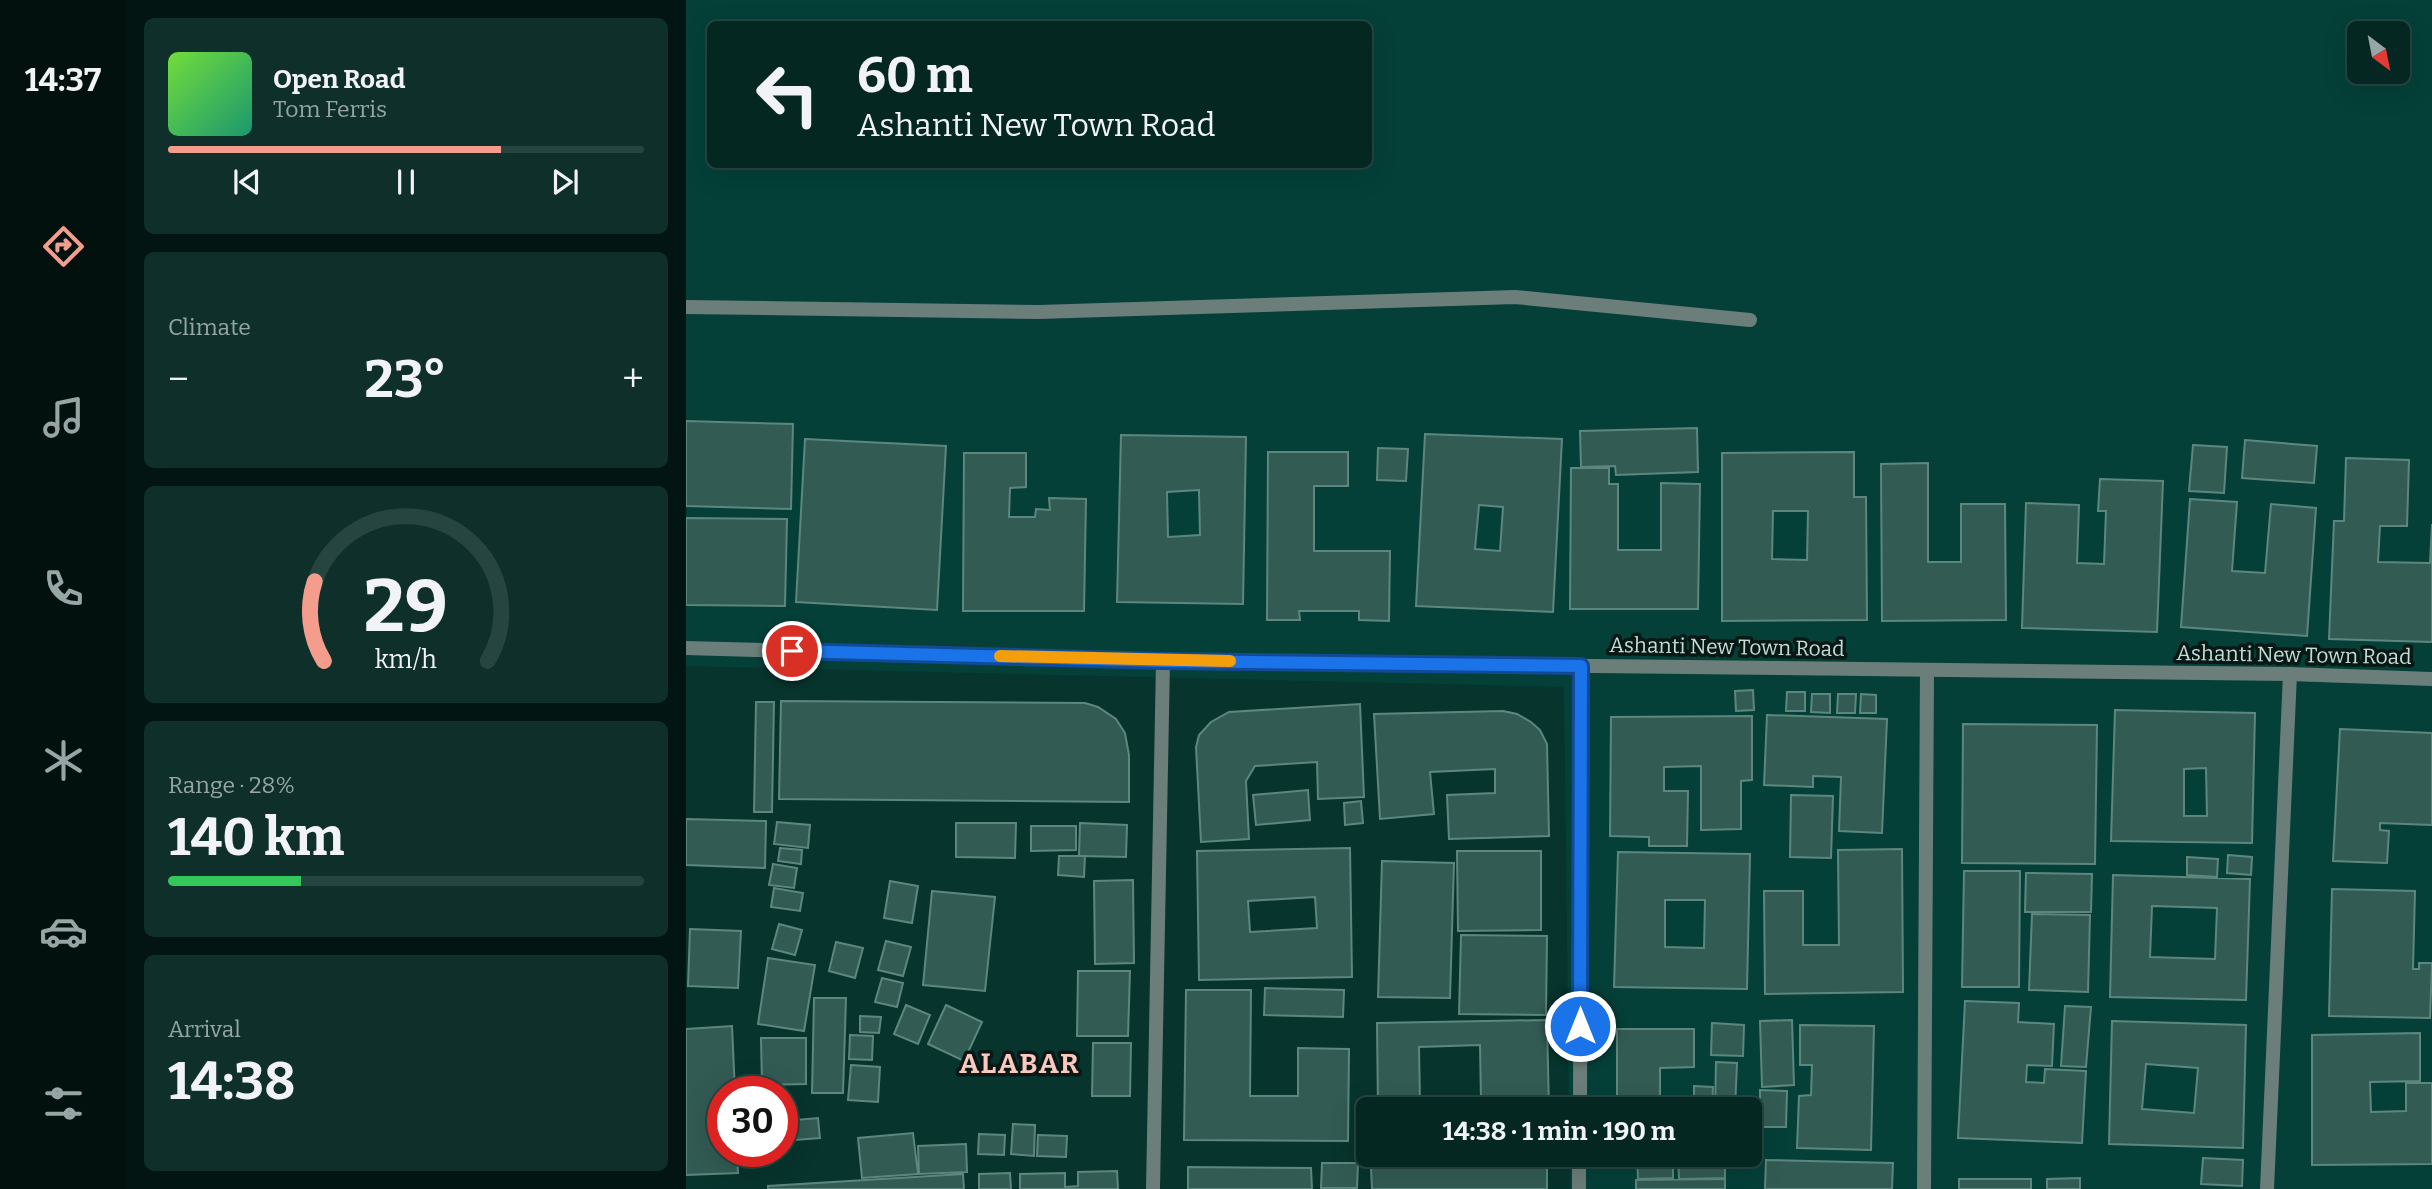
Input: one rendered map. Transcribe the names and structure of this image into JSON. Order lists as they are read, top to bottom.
{
  "streets": {
    "street": ["Ashanti New Town Road"]
  },
  "districts": ["ALABAR"],
  "north": "bottom right",
  "page": {
    "tabs": "14:37",
    "turn": ["60 m", "Ashanti New Town Road"],
    "song": ["Open Road", "Tom Ferris"],
    "tile": [
      "Climate",
      ["Range · 28%", "140 km"],
      ["Arrival", "14:38"]
    ],
    "heat": ["−", "23°", "+"],
    "limit": "30",
    "trip": "14:38 · 1 min · 190 m",
    "gauge": ["29", "km/h"]
  }
}
